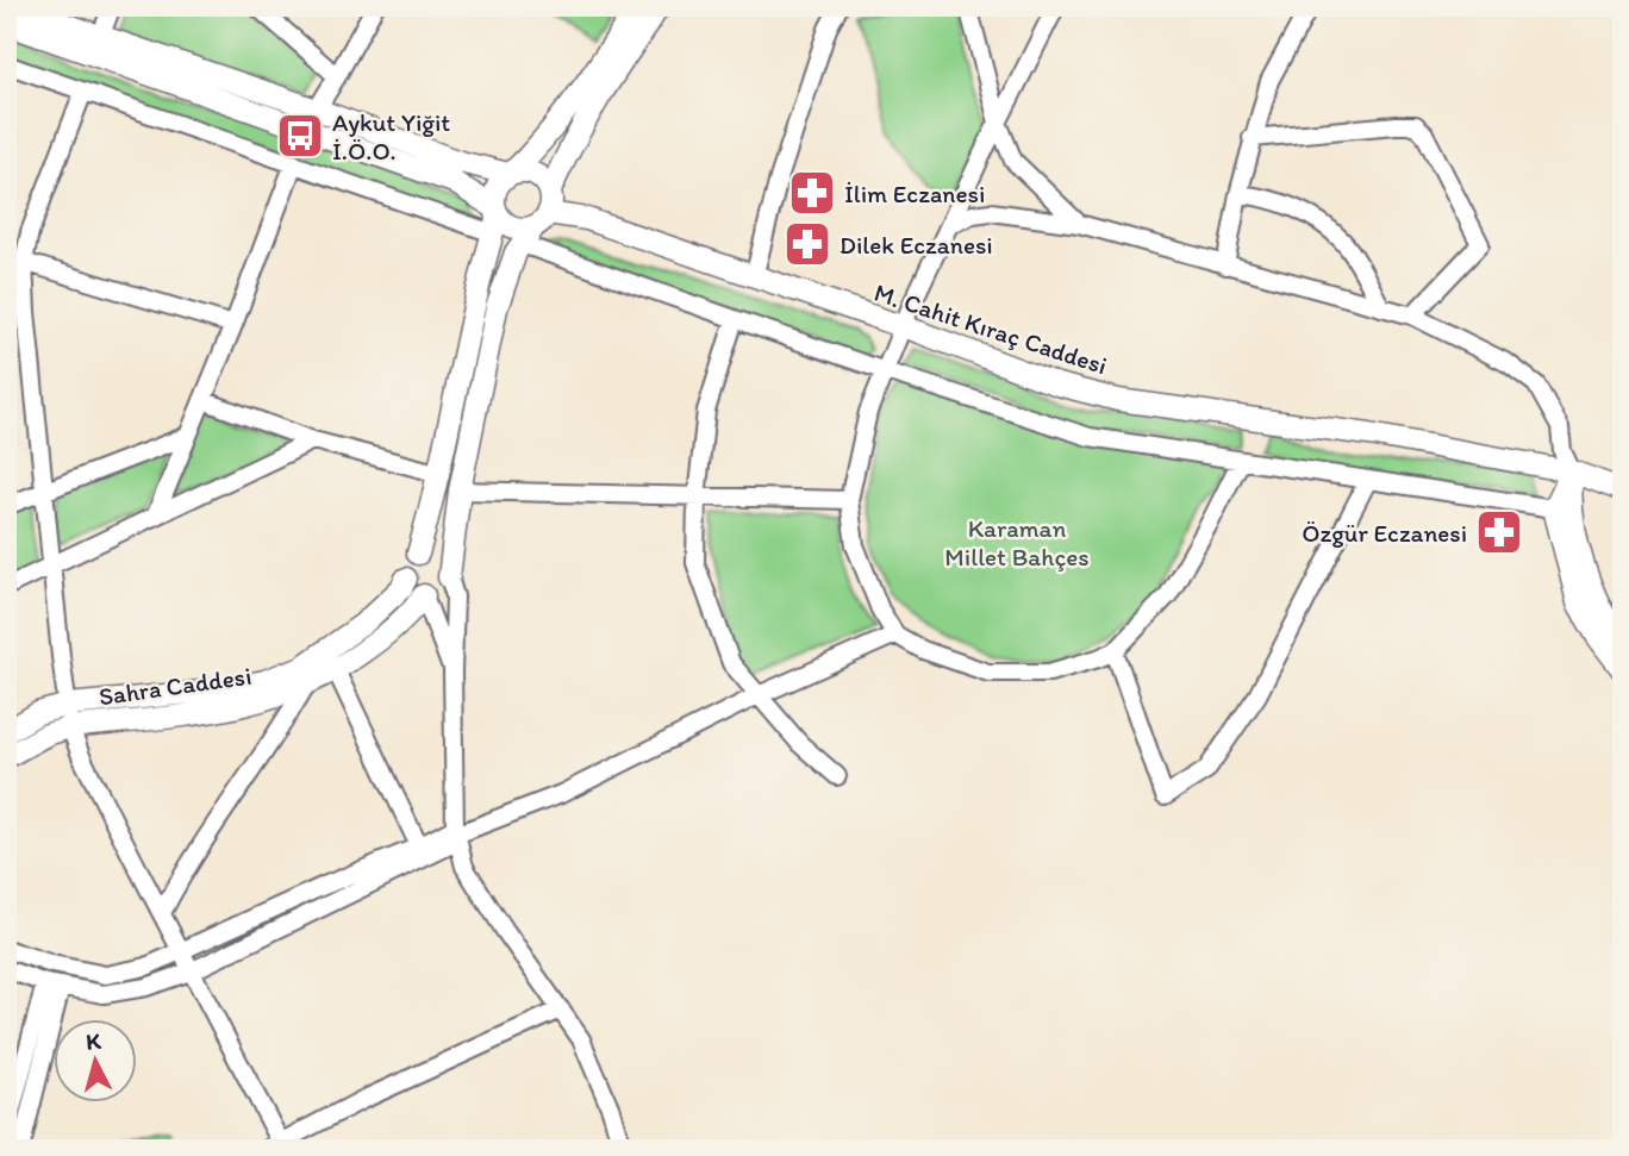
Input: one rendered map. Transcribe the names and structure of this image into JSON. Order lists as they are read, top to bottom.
{
  "streets": {
    "street": ["M. Cahit Kıraç Caddesi", "Sahra Caddesi"]
  },
  "crossings": [
    ["M. Cahit Kıraç Caddesi", "Sahra Caddesi"]
  ],
  "parks": ["Karaman Millet Bahçes"],
  "places": {
    "bus stop": ["Aykut Yiğit İ.Ö.O."],
    "pharmacy": ["İlim Eczanesi", "Dilek Eczanesi", "Özgür Eczanesi"]
  },
  "north": "top"
}
